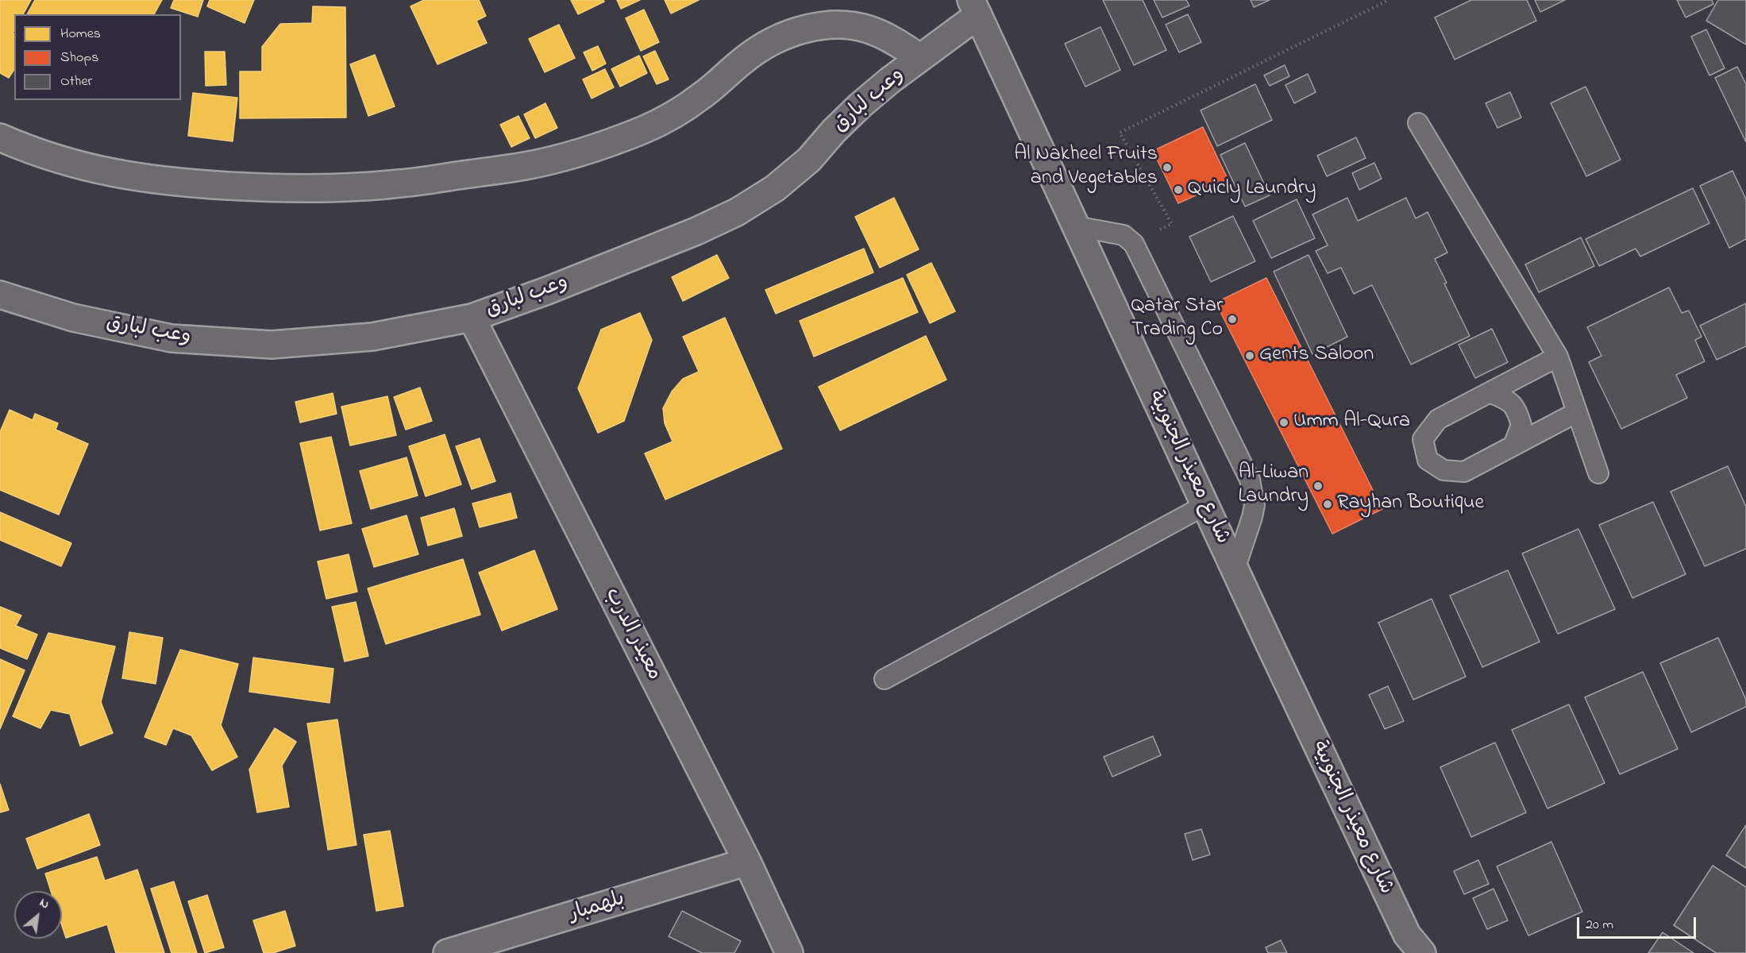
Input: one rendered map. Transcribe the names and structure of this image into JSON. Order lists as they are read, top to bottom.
{
  "streets": {
    "street": [
      "وعب لبارق",
      "شارع معيذر الجنوبية",
      "معيذر الدرب",
      "بلهمبار"
    ]
  },
  "crossings": [
    ["وعب لبارق", "شارع معيذر الجنوبية"],
    ["وعب لبارق", "معيذر الدرب"],
    ["معيذر الدرب", "بلهمبار"]
  ],
  "places": [
    "Al Nakheel Fruits and Vegetables",
    "Quicly Laundry",
    "Qatar Star Trading Co",
    "Gents Saloon",
    "Umm Al-Qura",
    "Al-Liwan Laundry",
    "Rayhan Boutique"
  ],
  "legend": ["Homes", "Shops", "Other"],
  "scale_bar": "20 m",
  "north": "top right"
}
